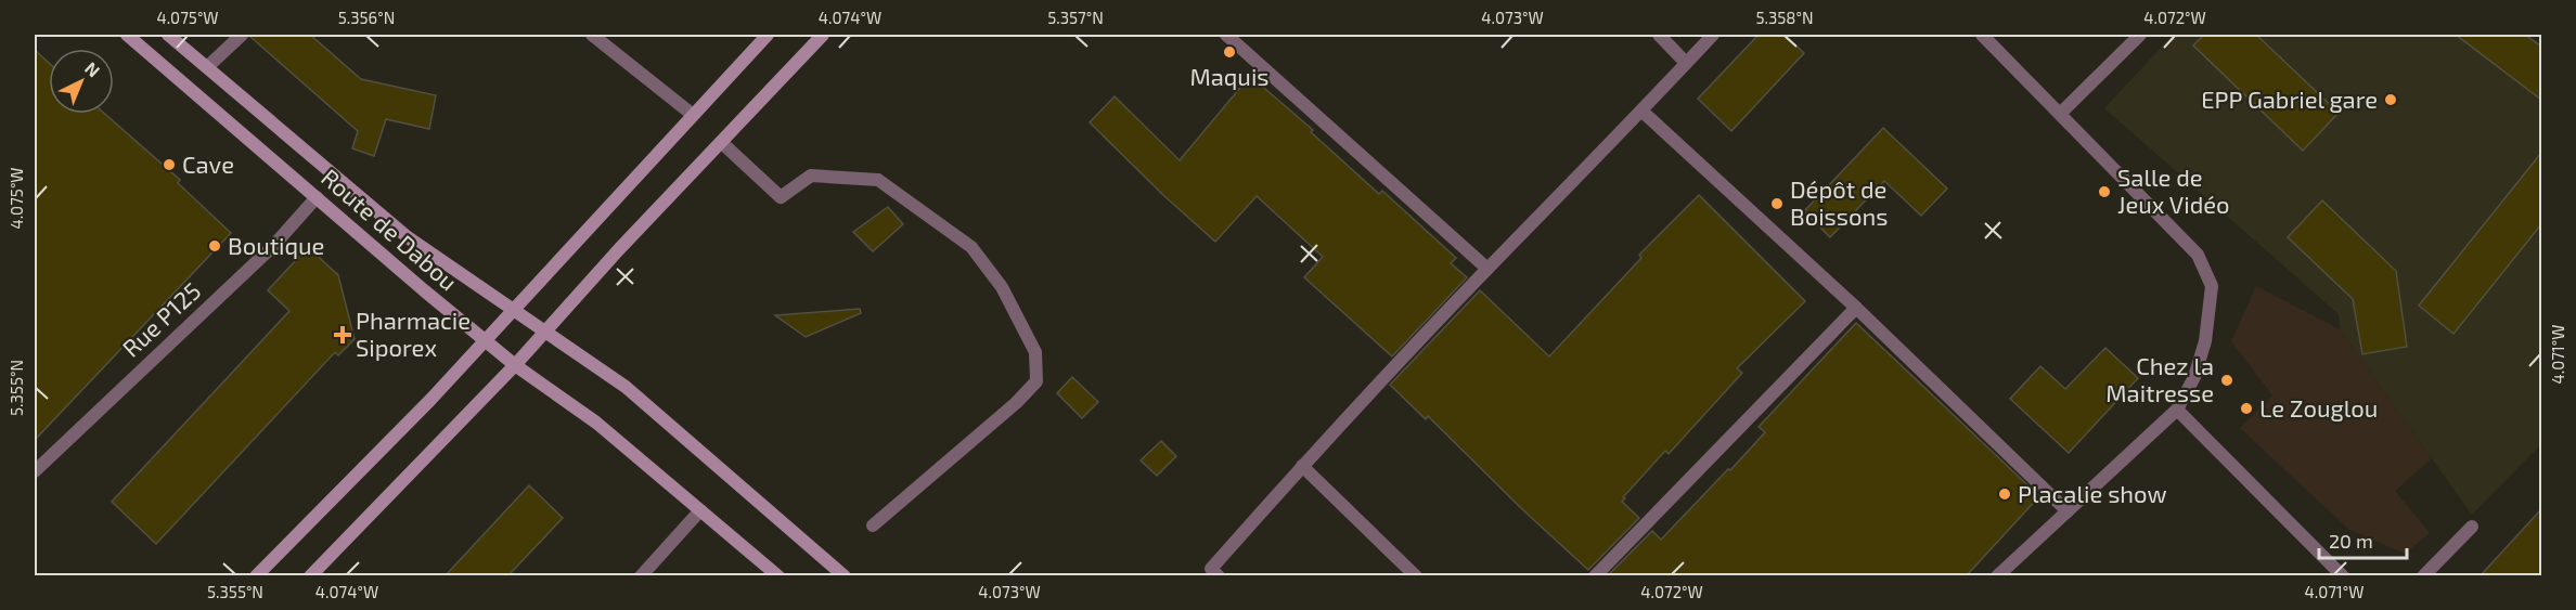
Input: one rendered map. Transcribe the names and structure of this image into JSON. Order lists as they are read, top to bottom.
{
  "streets": {
    "street": ["Route de Dabou", "Rue P125"]
  },
  "crossings": [
    ["Route de Dabou", "Rue P125"]
  ],
  "places": {
    "other": [
      "Maquis",
      "EPP Gabriel gare",
      "Cave",
      "Salle de Jeux Vidéo",
      "Dépôt de Boissons",
      "Boutique",
      "Chez la Maitresse",
      "Le Zouglou",
      "Placalie show"
    ],
    "health": ["Pharmacie Siporex"]
  },
  "scale_bar": "20 m",
  "north": "top right",
  "coordinates": [
    "4.075°W",
    "5.356°N",
    "4.074°W",
    "5.357°N",
    "4.073°W",
    "5.358°N",
    "4.072°W",
    "4.071°W",
    "5.355°N"
  ]
}
